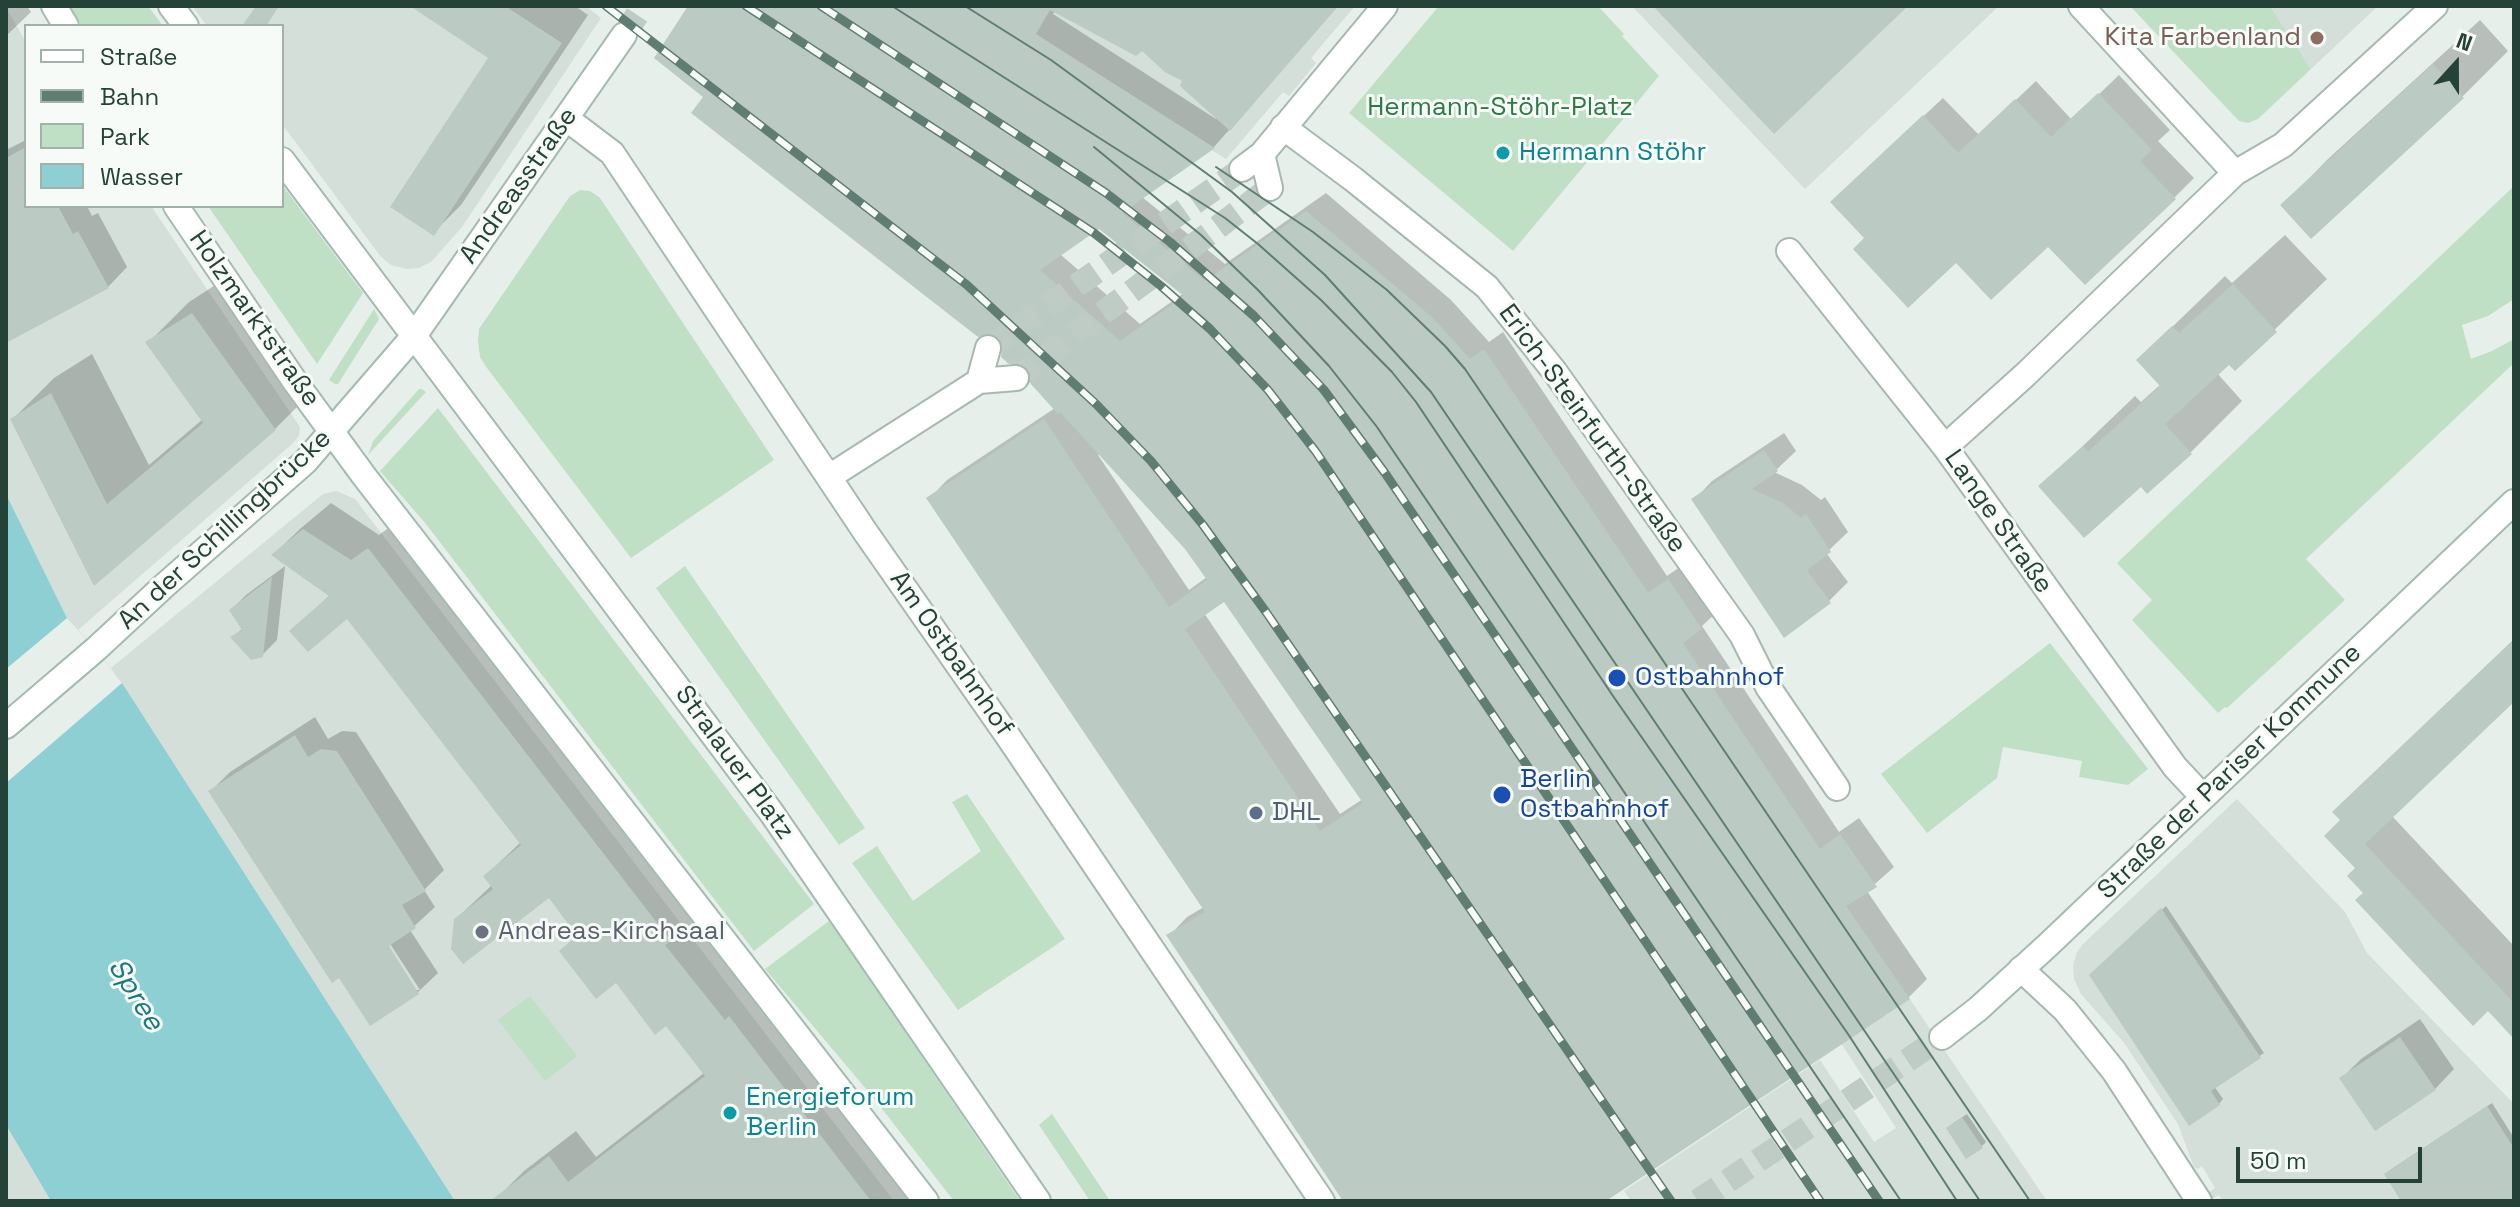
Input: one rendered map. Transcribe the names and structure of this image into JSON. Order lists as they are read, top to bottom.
{
  "streets": {
    "street": [
      "Andreasstraße",
      "Holzmarktstraße",
      "Erich-Steinfurth-Straße",
      "Lange Straße",
      "An der Schillingbrücke",
      "Am Ostbahnhof",
      "Stralauer Platz",
      "Straße der Pariser Kommune"
    ]
  },
  "crossings": [
    ["Andreasstraße", "An der Schillingbrücke"],
    ["Andreasstraße", "Am Ostbahnhof"],
    ["Andreasstraße", "Stralauer Platz"],
    ["Holzmarktstraße", "An der Schillingbrücke"],
    ["Lange Straße", "Straße der Pariser Kommune"],
    ["An der Schillingbrücke", "Stralauer Platz"]
  ],
  "water": ["Spree"],
  "parks": ["Hermann-Stöhr-Platz"],
  "places": [
    "Kita Farbenland",
    "Hermann Stöhr",
    "Ostbahnhof",
    "Berlin Ostbahnhof",
    "DHL",
    "Andreas-Kirchsaal",
    "Energieforum Berlin"
  ],
  "legend": [
    "Straße",
    "Bahn",
    "Park",
    "Wasser"
  ],
  "scale_bar": "50 m",
  "north": "top"
}
